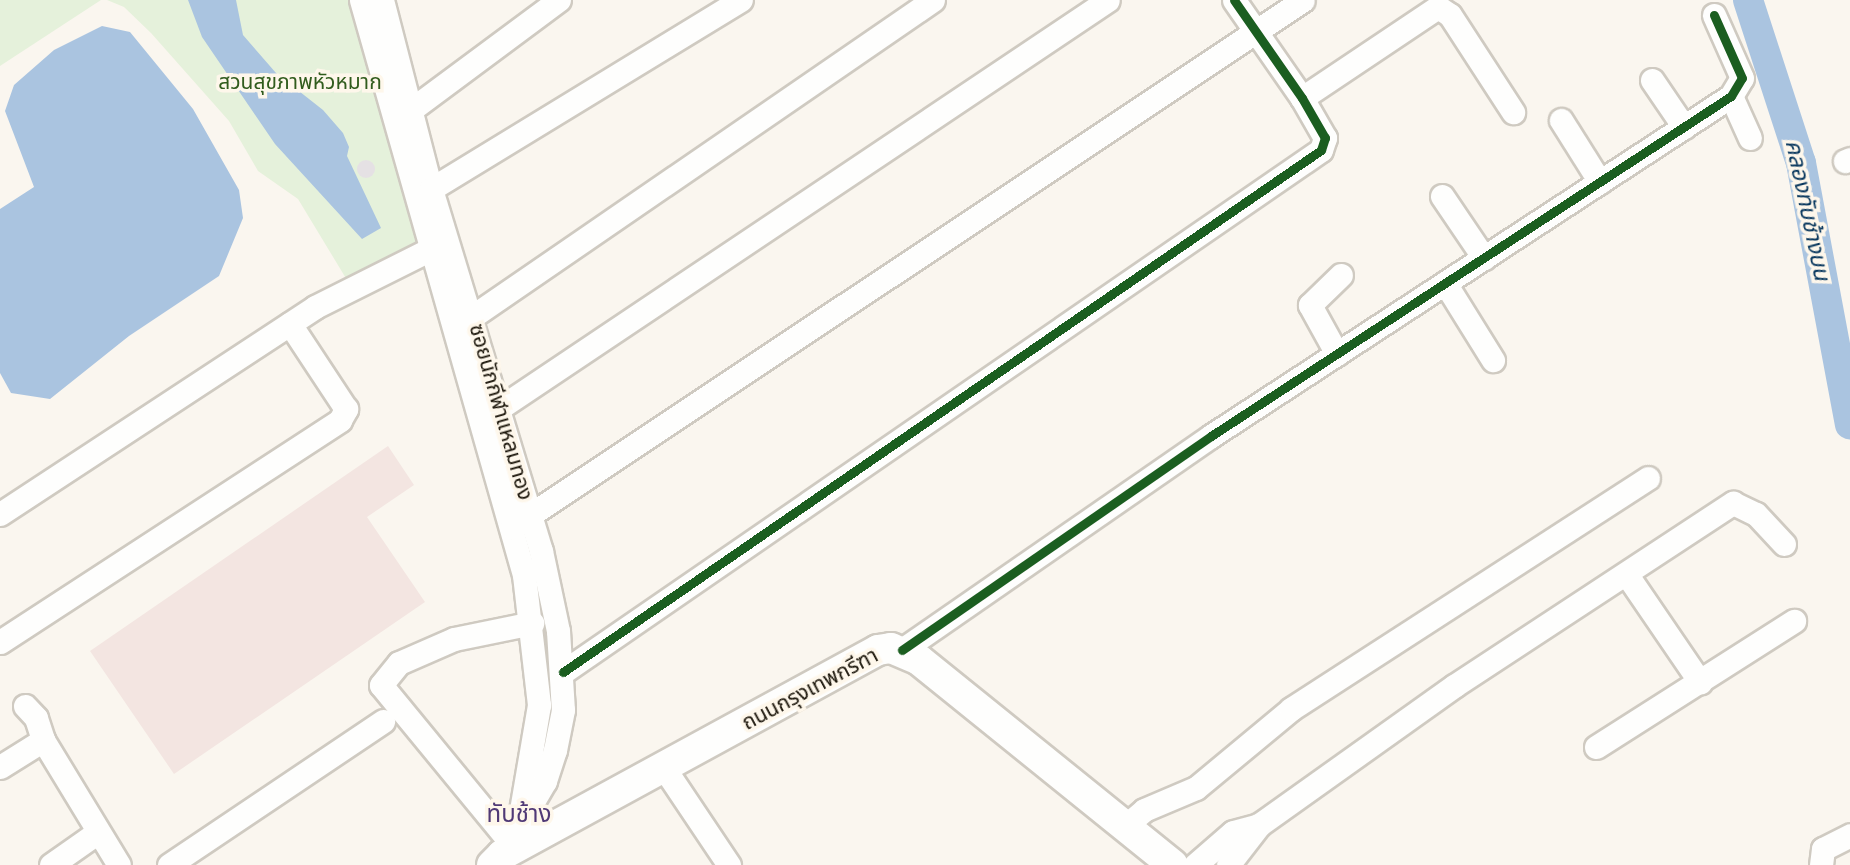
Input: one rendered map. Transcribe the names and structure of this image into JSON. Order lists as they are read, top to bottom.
{
  "streets": {
    "main road": ["ถนนกรุงเทพกรีฑา"],
    "street": ["ซอยนักกีฬาแหลมทอง"]
  },
  "crossings": [
    ["ซอยนักกีฬาแหลมทอง", "ถนนกรุงเทพกรีฑา"]
  ],
  "districts": ["ทับช้าง"],
  "water": ["คลองทับช้างบน"],
  "parks": ["สวนสุขภาพหัวหมาก"]
}
